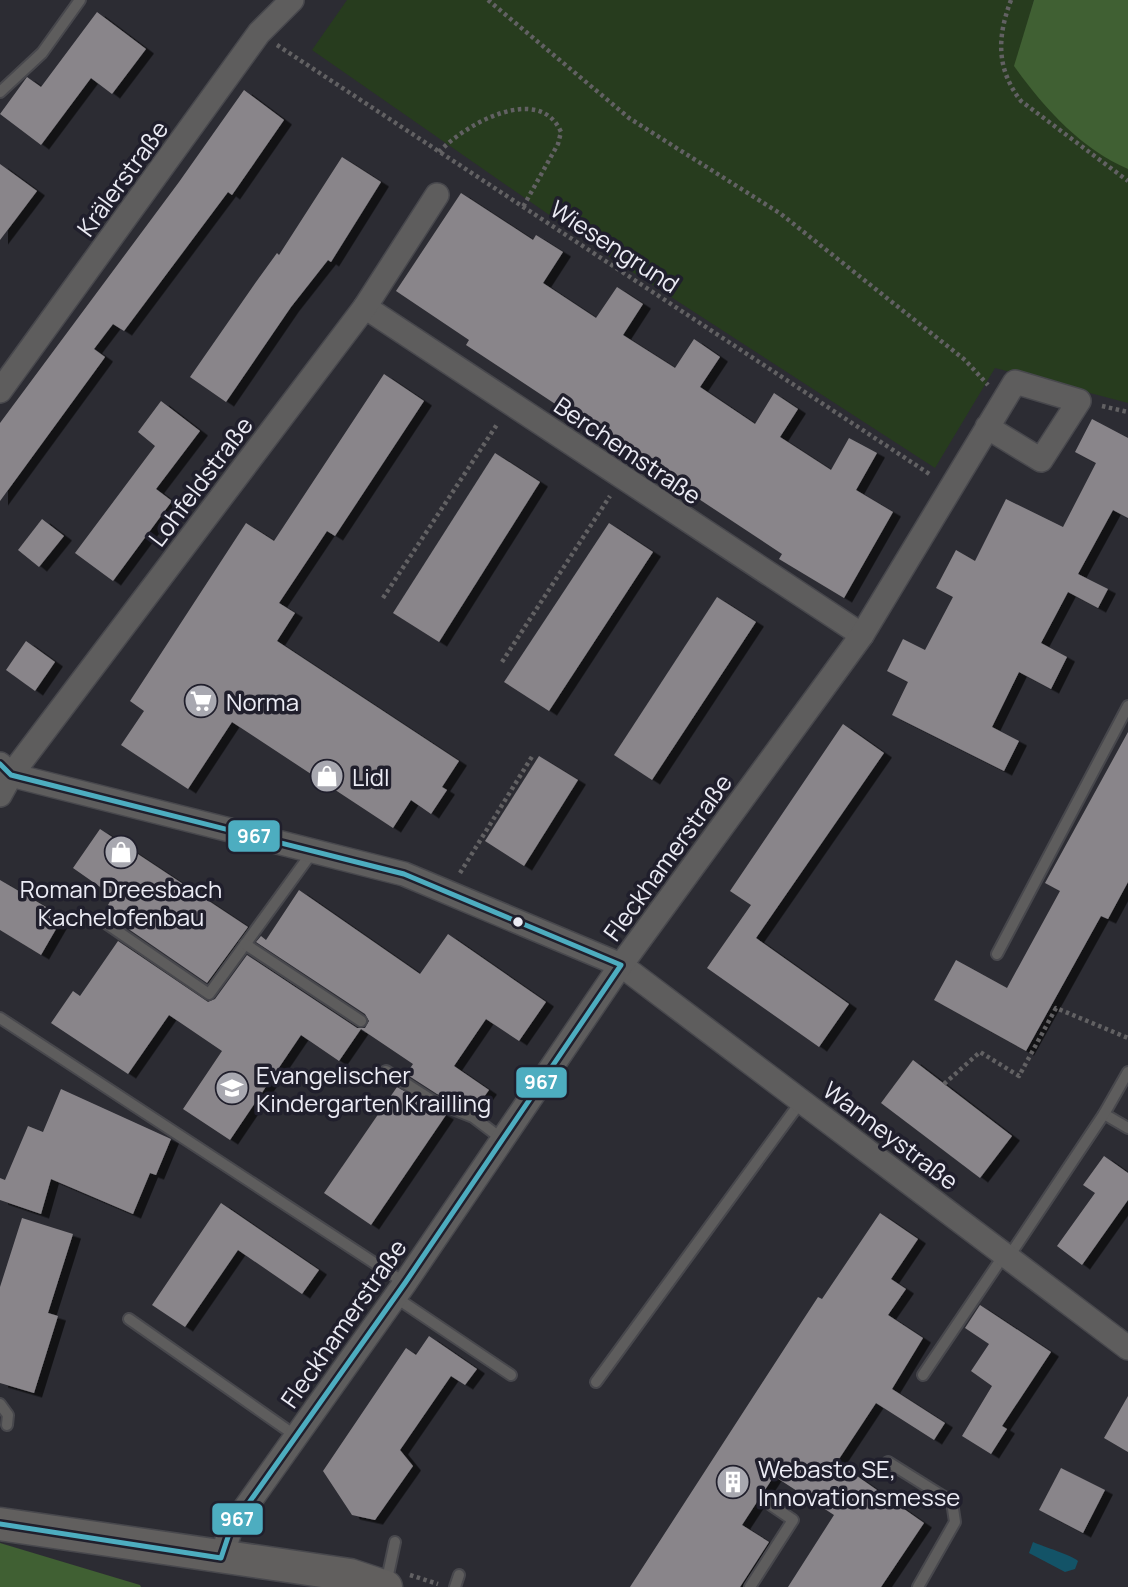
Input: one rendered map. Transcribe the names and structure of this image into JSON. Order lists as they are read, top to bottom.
{
  "streets": {
    "street": [
      "Krälerstraße",
      "Berchemstraße",
      "Lohfeldstraße",
      "Fleckhamerstraße",
      "Wanneystraße"
    ],
    "path": ["Wiesengrund"]
  },
  "crossings": [
    ["Krälerstraße", "Wiesengrund"],
    ["Wiesengrund", "Fleckhamerstraße"],
    ["Berchemstraße", "Lohfeldstraße"],
    ["Berchemstraße", "Fleckhamerstraße"],
    ["Lohfeldstraße", "Wanneystraße"],
    ["Fleckhamerstraße", "Wanneystraße"]
  ],
  "places": {
    "supermarket": ["Norma"],
    "shop": ["Lidl", "Roman Dreesbach Kachelofenbau"],
    "school or university": ["Evangelischer Kindergarten Krailling"],
    "building": ["Webasto SE, Innovationsmesse"]
  },
  "lines": ["transit line 967"]
}
